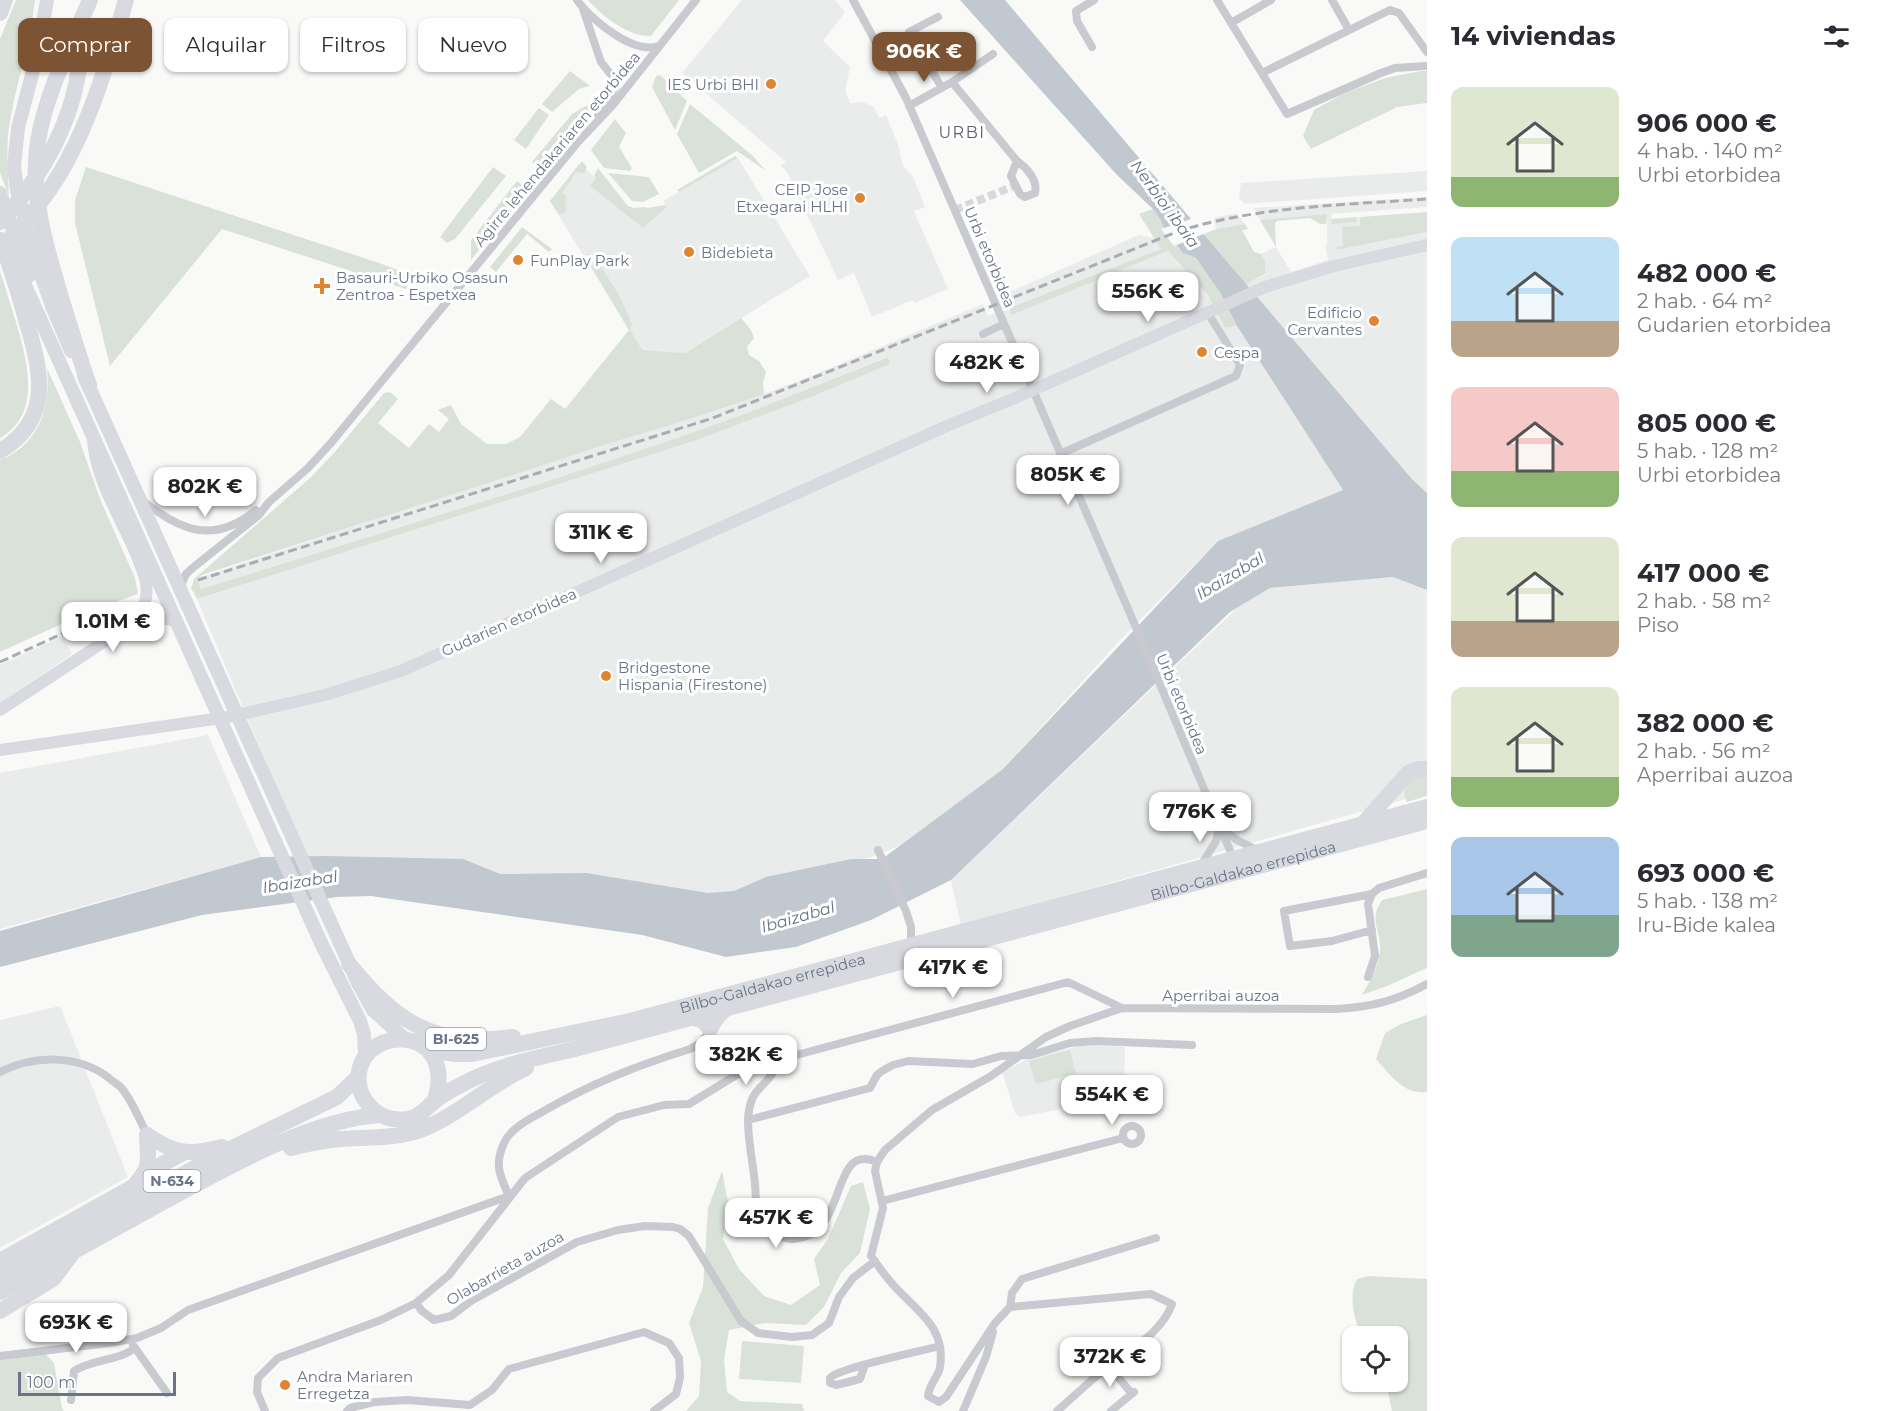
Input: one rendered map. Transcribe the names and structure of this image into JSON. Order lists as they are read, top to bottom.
{
  "streets": {
    "highway": ["Bilbo-Galdakao errepidea", "BI-625", "N-634"],
    "street": [
      "Agirre lehendakariaren etorbidea",
      "Urbi etorbidea",
      "Gudarien etorbidea",
      "Aperribai auzoa",
      "Olabarrieta auzoa"
    ]
  },
  "crossings": [
    ["Agirre lehendakariaren etorbidea", "BI-625"],
    ["Urbi etorbidea", "Gudarien etorbidea"],
    ["Urbi etorbidea", "Bilbo-Galdakao errepidea"],
    ["Bilbo-Galdakao errepidea", "BI-625"],
    ["Bilbo-Galdakao errepidea", "N-634"],
    ["Aperribai auzoa", "Olabarrieta auzoa"],
    ["BI-625", "N-634"]
  ],
  "districts": ["URBI"],
  "water": ["Nerbioi ibaia", "Ibaizabal"],
  "places": {
    "other": [
      "IES Urbi BHI",
      "CEIP Jose Etxegarai HLHI",
      "Bidebieta",
      "FunPlay Park",
      "Edificio Cervantes",
      "Cespa",
      "Bridgestone Hispania (Firestone)",
      "Andra Mariaren Erregetza"
    ],
    "health": ["Basauri-Urbiko Osasun Zentroa - Espetxea"]
  },
  "scale_bar": "100 m",
  "page": {
    "heading": "14 viviendas",
    "chip": [
      "Comprar",
      "Alquilar",
      "Filtros",
      "Nuevo"
    ],
    "price": [
      "906K €",
      "556K €",
      "482K €",
      "805K €",
      "802K €",
      "311K €",
      "1.01M €",
      "776K €",
      "417K €",
      "382K €",
      "554K €",
      "457K €",
      "693K €",
      "372K €"
    ],
    "list": [
      {
        "name": "906 000 €",
        "note": "4 hab. · 140 m² · Urbi etorbidea"
      },
      {
        "name": "482 000 €",
        "note": "2 hab. · 64 m² · Gudarien etorbidea"
      },
      {
        "name": "805 000 €",
        "note": "5 hab. · 128 m² · Urbi etorbidea"
      },
      {
        "name": "417 000 €",
        "note": "2 hab. · 58 m² · Piso"
      },
      {
        "name": "382 000 €",
        "note": "2 hab. · 56 m² · Aperribai auzoa"
      },
      {
        "name": "693 000 €",
        "note": "5 hab. · 138 m² · Iru-Bide kalea"
      }
    ],
    "scale": "100 m"
  }
}
